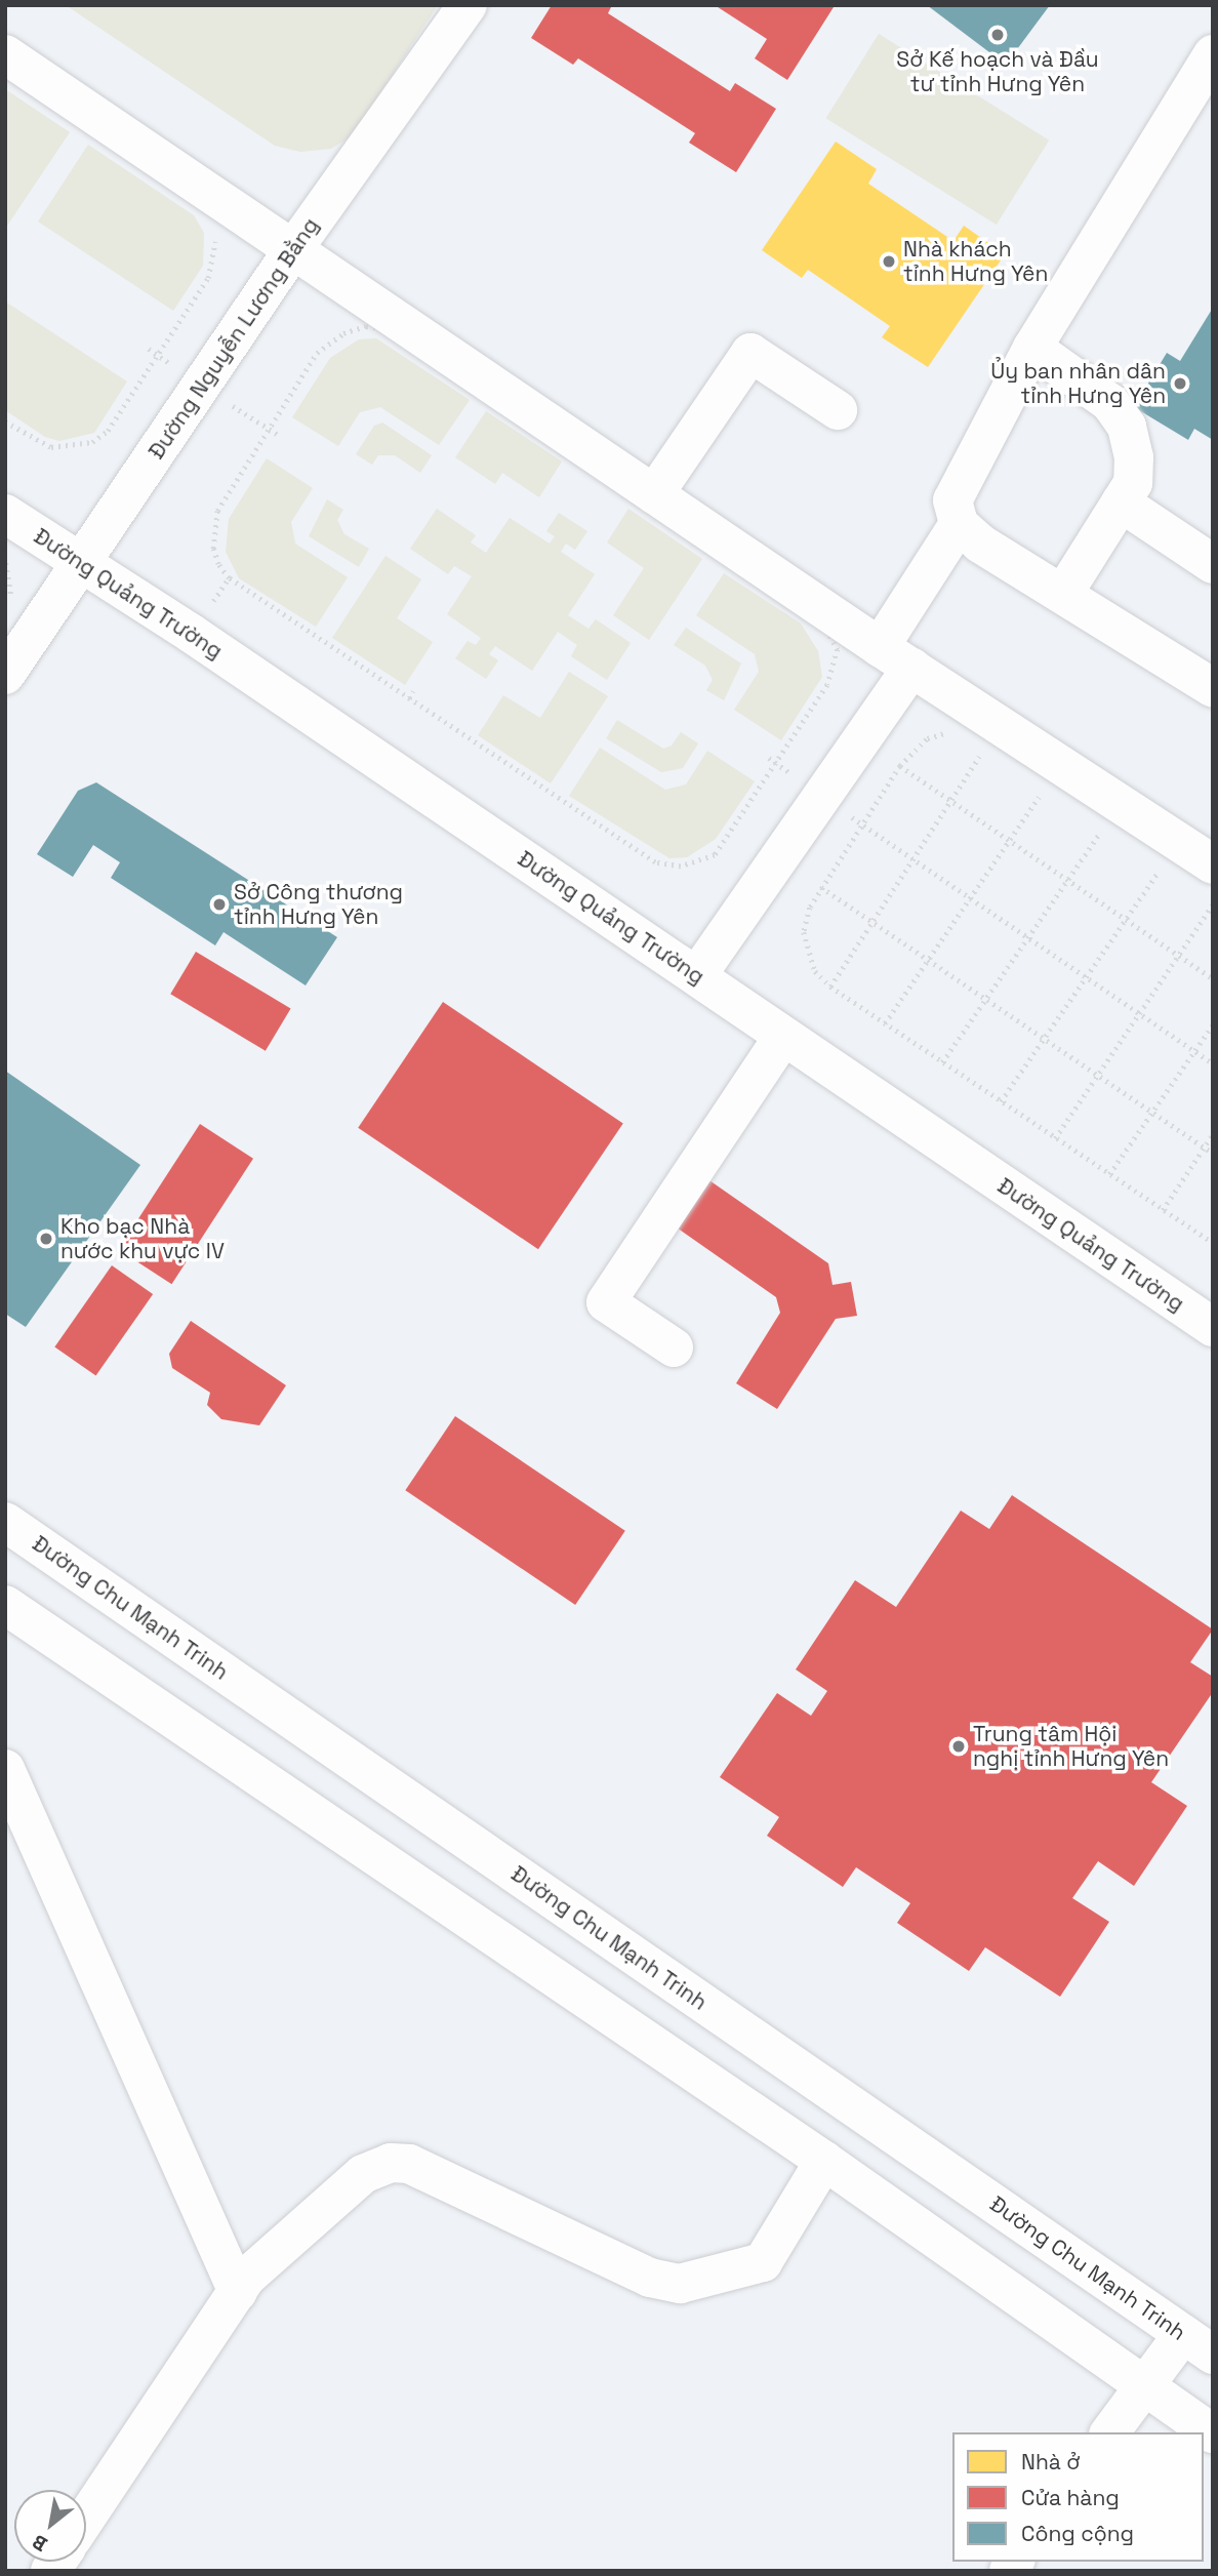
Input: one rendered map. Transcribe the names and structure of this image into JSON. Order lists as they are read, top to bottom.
{
  "streets": {
    "street": ["Đường Nguyễn Lương Bằng", "Đường Quảng Trường", "Đường Chu Mạnh Trinh"]
  },
  "crossings": [
    ["Đường Nguyễn Lương Bằng", "Đường Quảng Trường"]
  ],
  "places": [
    "Sở Kế hoạch và Đầu tư tỉnh Hưng Yên",
    "Nhà khách tỉnh Hưng Yên",
    "Ủy ban nhân dân tỉnh Hưng Yên",
    "Sở Công thương tỉnh Hưng Yên",
    "Kho bạc Nhà nước khu vực IV",
    "Trung tâm Hội nghị tỉnh Hưng Yên"
  ],
  "legend": ["Nhà ở", "Cửa hàng", "Công cộng"],
  "north": "bottom left"
}
